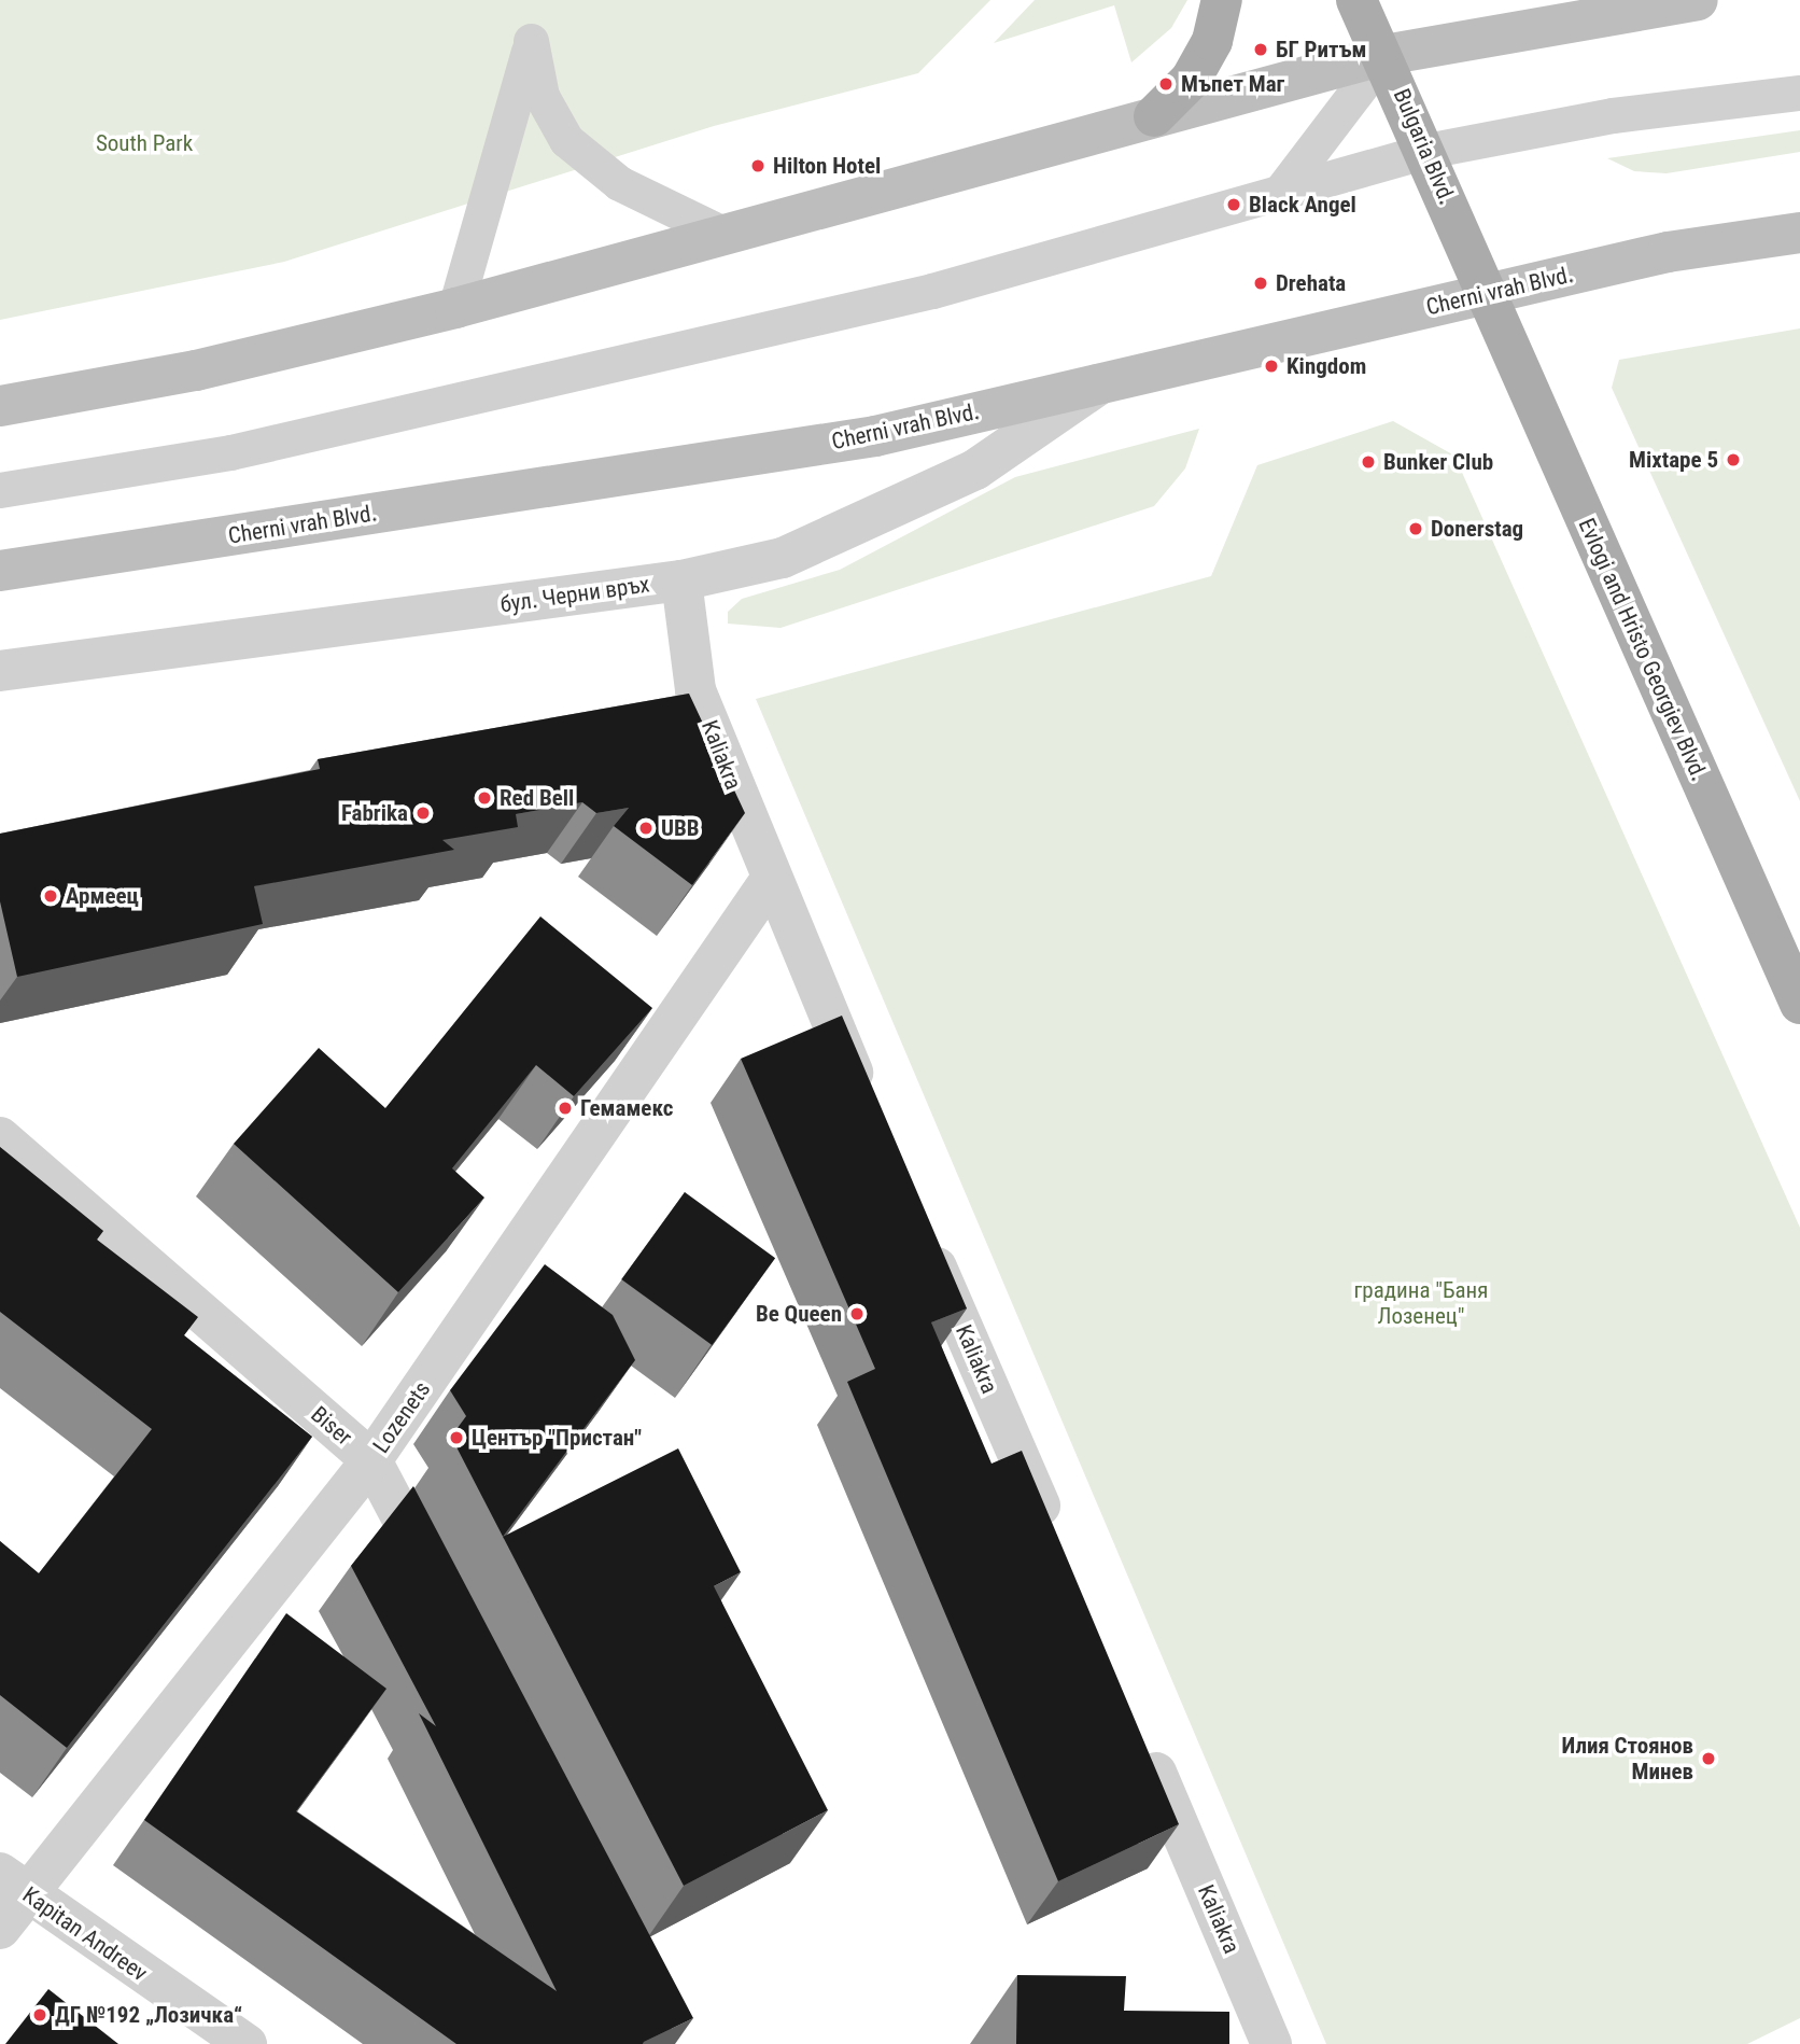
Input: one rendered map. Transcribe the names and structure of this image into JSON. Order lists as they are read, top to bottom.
{
  "streets": {
    "main road": ["Bulgaria Blvd.", "Cherni vrah Blvd.", "Evlogi and Hristo Georgiev Blvd."],
    "street": [
      "бул. Черни връх",
      "Kaliakra",
      "Lozenets",
      "Biser",
      "Kapitan Andreev"
    ]
  },
  "crossings": [
    ["Bulgaria Blvd.", "Cherni vrah Blvd."],
    ["Bulgaria Blvd.", "Evlogi and Hristo Georgiev Blvd."],
    ["Cherni vrah Blvd.", "бул. Черни връх"],
    ["Cherni vrah Blvd.", "Evlogi and Hristo Georgiev Blvd."],
    ["бул. Черни връх", "Kaliakra"],
    ["Kaliakra", "Lozenets"],
    ["Lozenets", "Biser"],
    ["Lozenets", "Kapitan Andreev"]
  ],
  "parks": ["South Park", "градина \"Баня Лозенец\""],
  "places": [
    "БГ Ритъм",
    "Мъпет Маг",
    "Hilton Hotel",
    "Black Angel",
    "Drehata",
    "Kingdom",
    "Mixtape 5",
    "Bunker Club",
    "Donerstag",
    "Red Bell",
    "Fabrika",
    "UBB",
    "Армеец",
    "Гемамекс",
    "Be Queen",
    "Център \"Пристан\"",
    "Илия Стоянов Минев",
    "ДГ №192 „Лозичка“"
  ]
}
